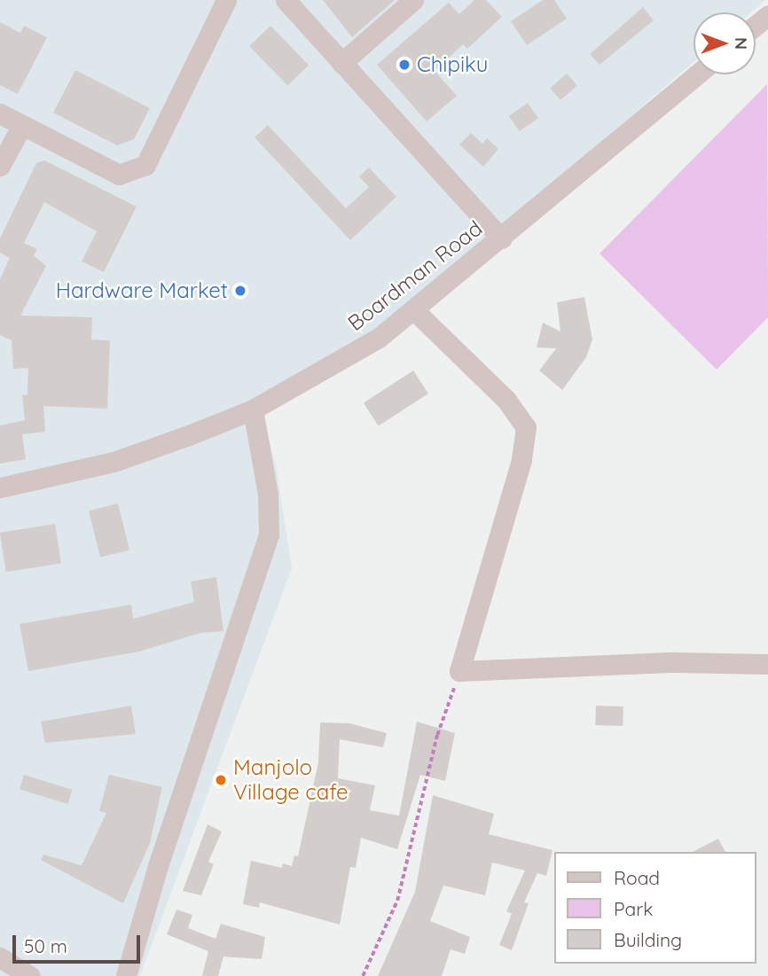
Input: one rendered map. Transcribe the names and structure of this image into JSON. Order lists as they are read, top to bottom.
{
  "streets": {
    "street": ["Boardman Road"]
  },
  "places": ["Chipiku", "Hardware Market", "Manjolo Village cafe"],
  "legend": ["Road", "Park", "Building"],
  "scale_bar": "50 m",
  "north": "right"
}
